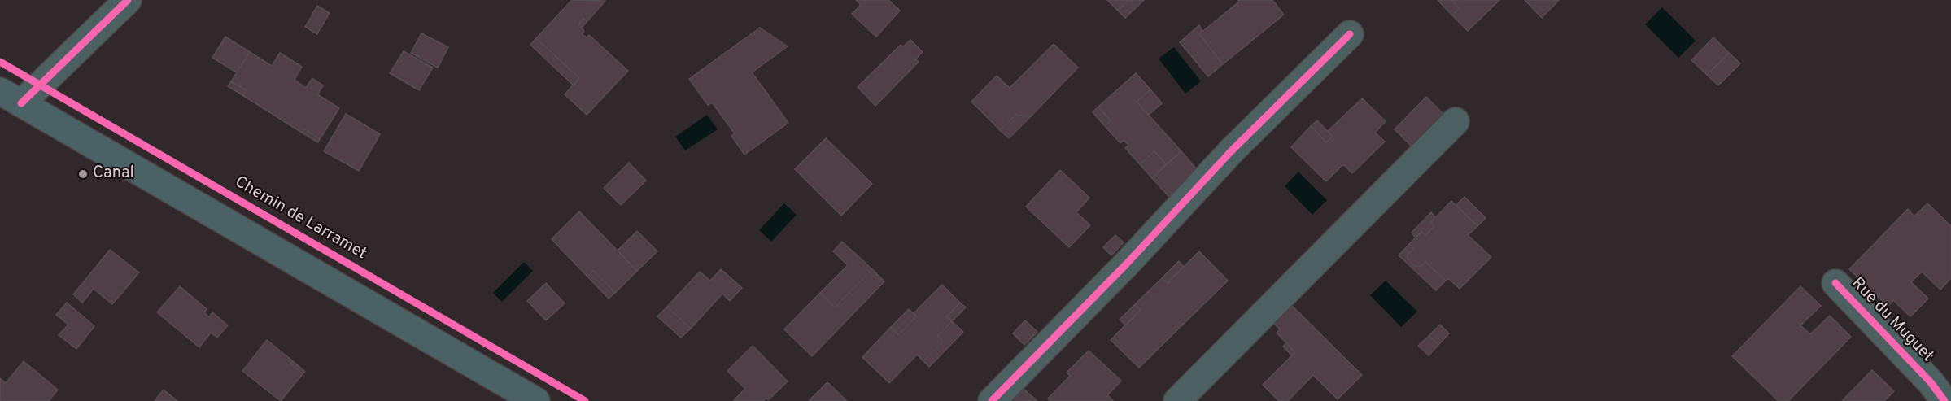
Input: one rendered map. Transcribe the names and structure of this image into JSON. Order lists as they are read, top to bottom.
{
  "streets": {
    "street": ["Rue du Muguet"],
    "cycle path": ["Chemin de Larramet"]
  },
  "places": ["Canal"]
}
